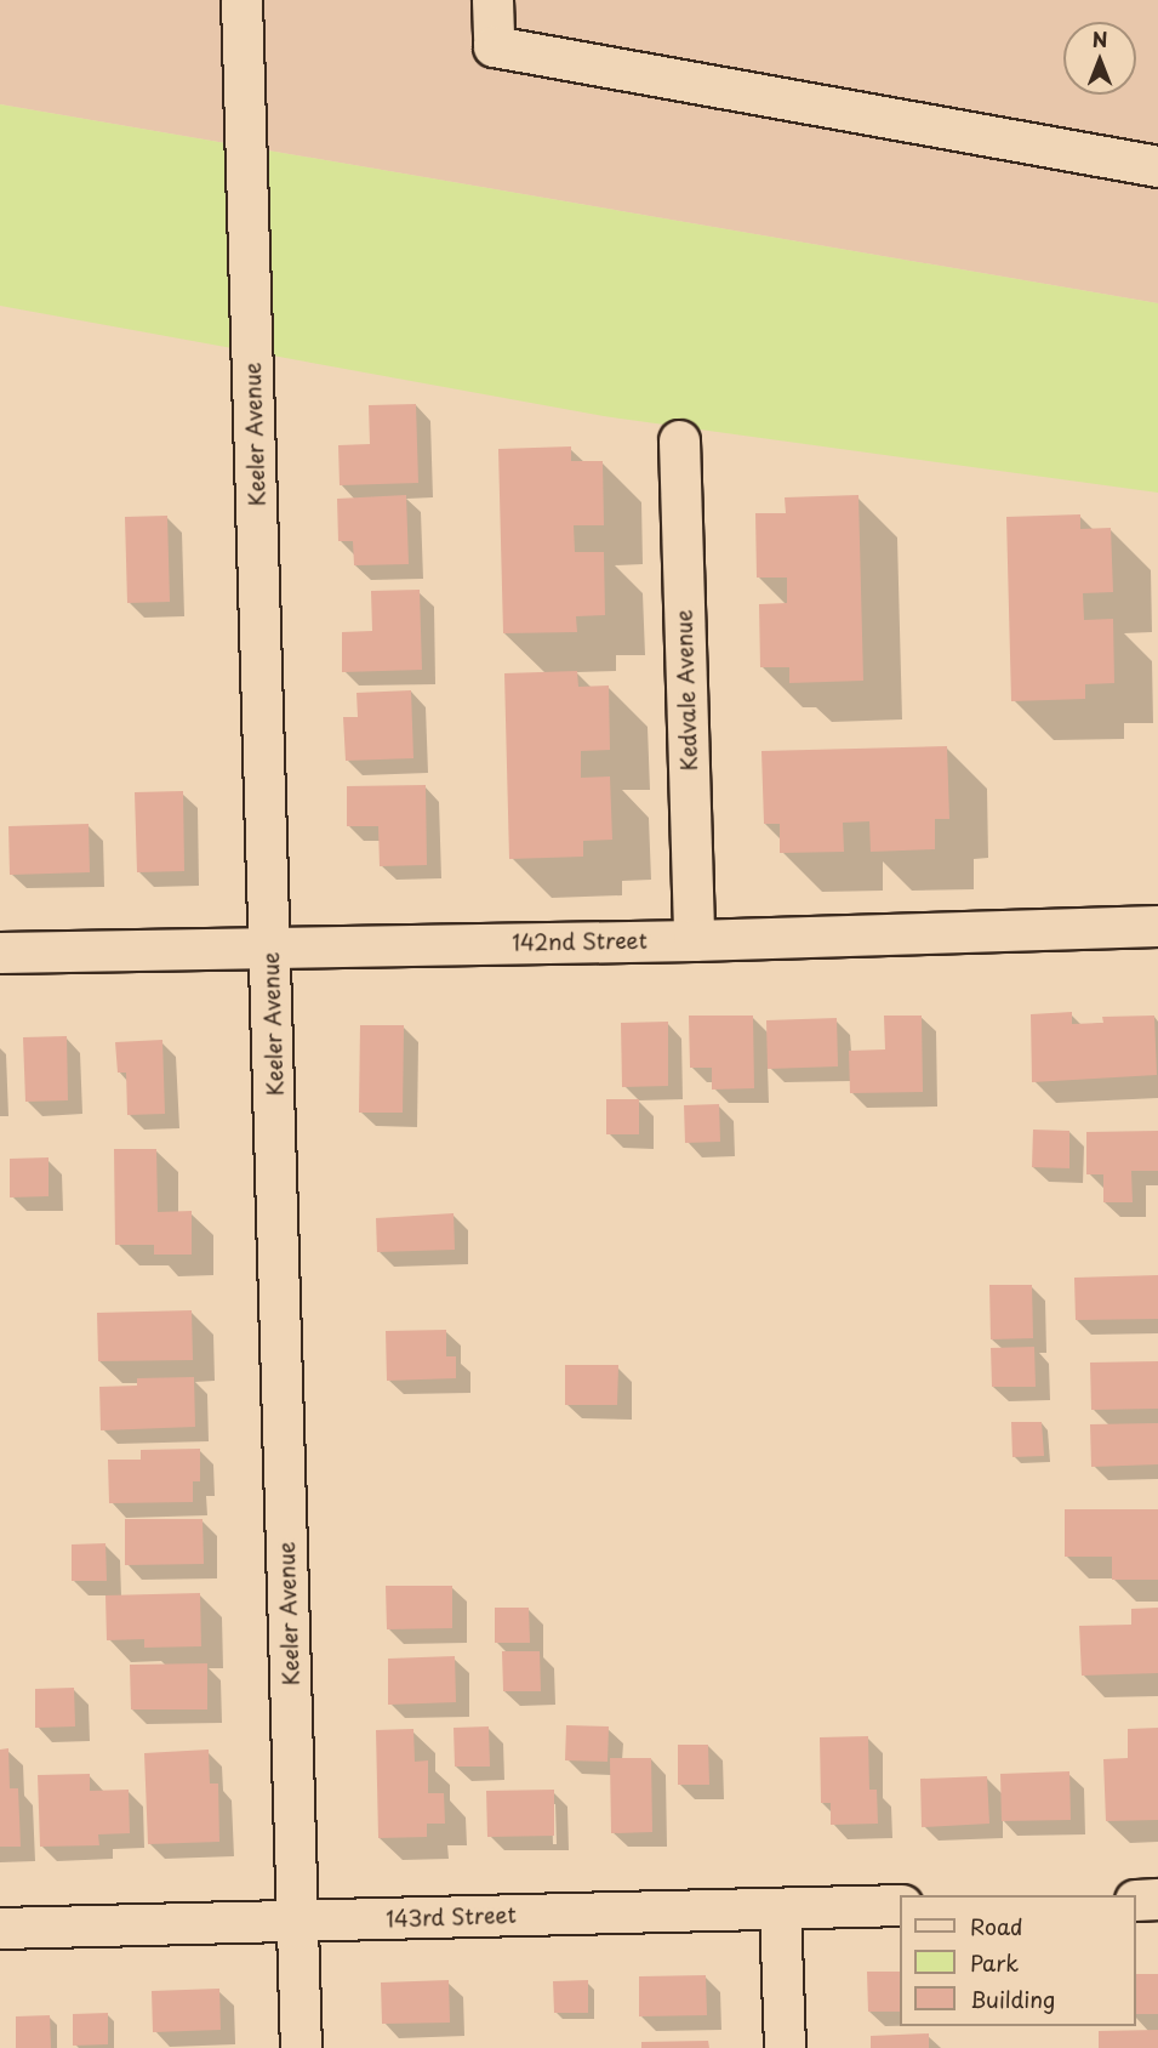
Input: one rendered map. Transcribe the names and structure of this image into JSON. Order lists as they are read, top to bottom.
{
  "streets": {
    "street": [
      "Keeler Avenue",
      "Kedvale Avenue",
      "142nd Street",
      "143rd Street"
    ]
  },
  "crossings": [
    ["Keeler Avenue", "142nd Street"],
    ["Keeler Avenue", "143rd Street"],
    ["Kedvale Avenue", "142nd Street"]
  ],
  "legend": ["Road", "Park", "Building"],
  "north": "top"
}
